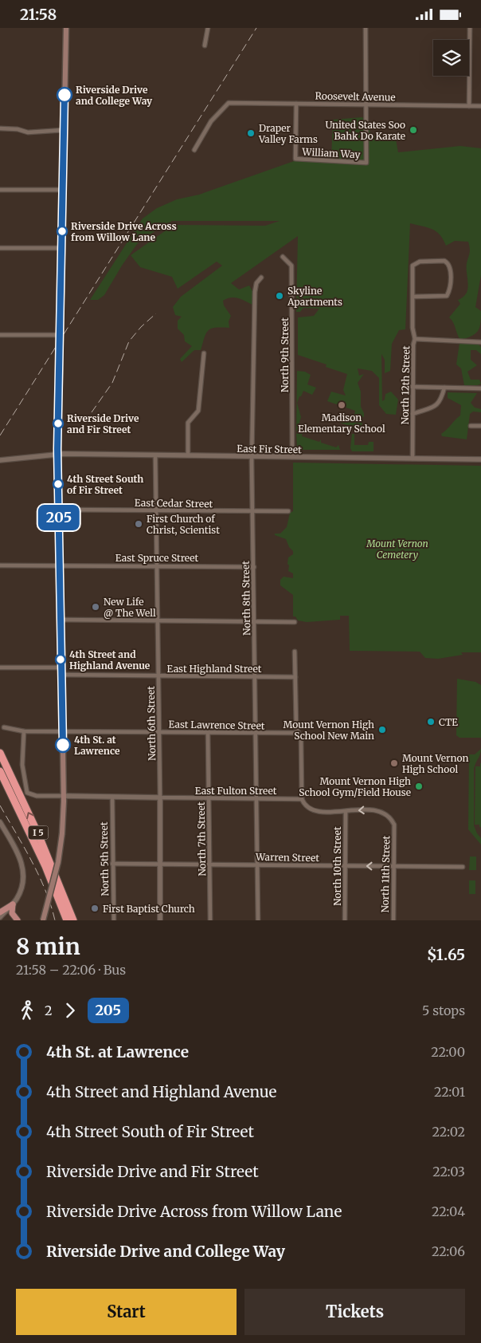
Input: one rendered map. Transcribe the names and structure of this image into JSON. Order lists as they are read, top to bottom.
{
  "streets": {
    "highway": ["I 5"],
    "street": [
      "Roosevelt Avenue",
      "William Way",
      "North 9th Street",
      "North 12th Street",
      "East Fir Street",
      "East Cedar Street",
      "East Spruce Street",
      "North 8th Street",
      "East Highland Street",
      "North 6th Street",
      "East Lawrence Street",
      "East Fulton Street",
      "North 7th Street",
      "Warren Street",
      "North 5th Street",
      "North 10th Street",
      "North 11th Street"
    ]
  },
  "crossings": [
    ["Roosevelt Avenue", "William Way"],
    ["North 9th Street", "East Fir Street"],
    ["North 12th Street", "East Fir Street"],
    ["East Fir Street", "North 8th Street"],
    ["East Fir Street", "North 6th Street"],
    ["East Cedar Street", "North 8th Street"],
    ["East Cedar Street", "North 6th Street"],
    ["East Spruce Street", "North 8th Street"],
    ["East Spruce Street", "North 6th Street"],
    ["North 8th Street", "East Highland Street"],
    ["North 8th Street", "East Lawrence Street"],
    ["North 8th Street", "East Fulton Street"],
    ["North 8th Street", "Warren Street"],
    ["East Highland Street", "North 6th Street"],
    ["North 6th Street", "East Lawrence Street"],
    ["North 6th Street", "East Fulton Street"],
    ["North 6th Street", "Warren Street"],
    ["East Lawrence Street", "North 7th Street"],
    ["East Fulton Street", "North 7th Street"],
    ["East Fulton Street", "North 5th Street"],
    ["North 7th Street", "Warren Street"],
    ["Warren Street", "North 5th Street"],
    ["Warren Street", "North 10th Street"],
    ["Warren Street", "North 11th Street"],
    ["North 10th Street", "North 11th Street"]
  ],
  "parks": ["Mount Vernon Cemetery"],
  "places": [
    "Riverside Drive and College Way",
    "United States Soo Bahk Do Karate",
    "Draper Valley Farms",
    "Riverside Drive Across from Willow Lane",
    "Skyline Apartments",
    "Madison Elementary School",
    "Riverside Drive and Fir Street",
    "4th Street South of Fir Street",
    "First Church of Christ, Scientist",
    "New Life @ The Well",
    "4th Street and Highland Avenue",
    "CTE",
    "Mount Vernon High School New Main",
    "4th St. at Lawrence",
    "Mount Vernon High School",
    "Mount Vernon High School Gym/Field House",
    "First Baptist Church"
  ],
  "lines": ["bus line 205"],
  "page": {
    "status": "21:58",
    "on_map": "205",
    "heading": ["8 min", "21:58 – 22:06 · Bus", "$1.65"],
    "legs": ["2", "205", "5 stops"],
    "list": [
      {
        "name": "4th St. at Lawrence",
        "value": "22:00"
      },
      {
        "name": "4th Street and Highland Avenue",
        "value": "22:01"
      },
      {
        "name": "4th Street South of Fir Street",
        "value": "22:02"
      },
      {
        "name": "Riverside Drive and Fir Street",
        "value": "22:03"
      },
      {
        "name": "Riverside Drive Across from Willow Lane",
        "value": "22:04"
      },
      {
        "name": "Riverside Drive and College Way",
        "value": "22:06"
      }
    ],
    "buttons": ["Start", "Tickets"]
  }
}
